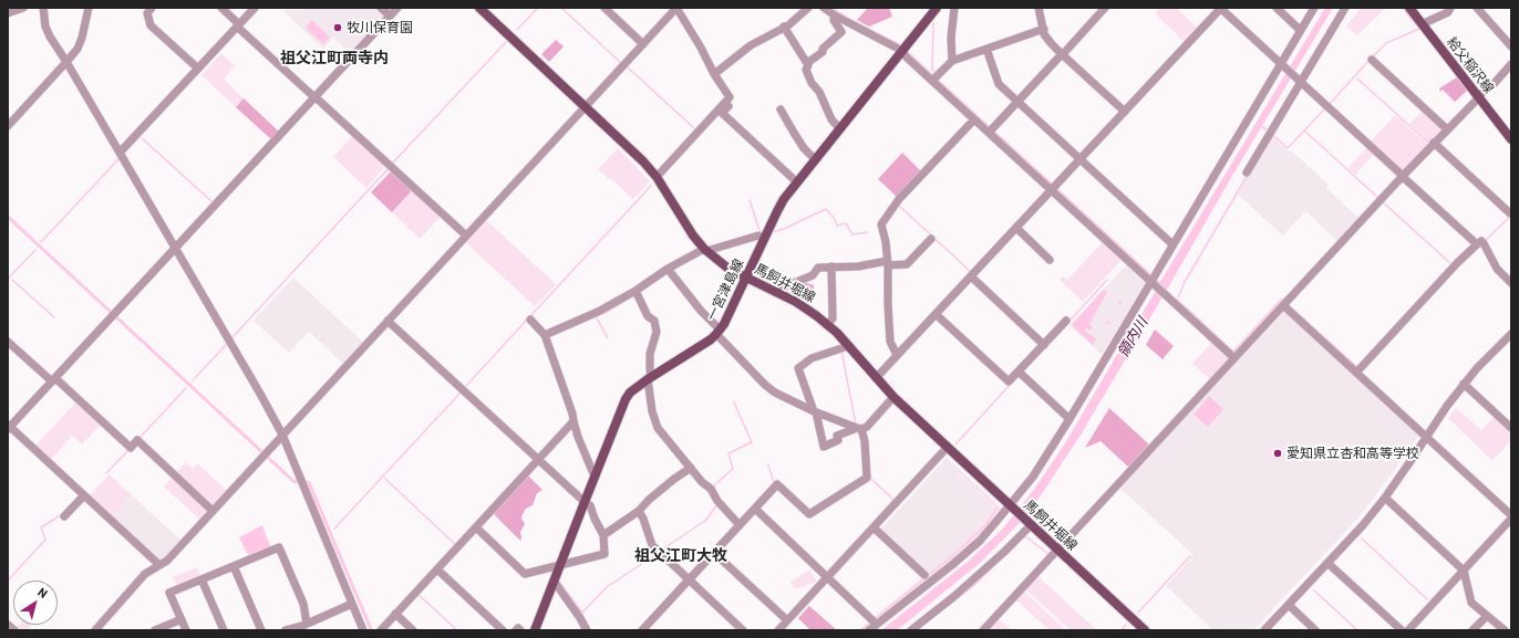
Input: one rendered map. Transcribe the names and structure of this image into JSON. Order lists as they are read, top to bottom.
{
  "streets": {
    "main road": ["給父稲沢線", "馬飼井堀線", "一宮津島線"]
  },
  "crossings": [
    ["馬飼井堀線", "一宮津島線"]
  ],
  "districts": ["祖父江町両寺内", "祖父江町大牧"],
  "water": ["領内川"],
  "places": ["牧川保育園", "愛知県立杏和高等学校"],
  "north": "top right"
}
